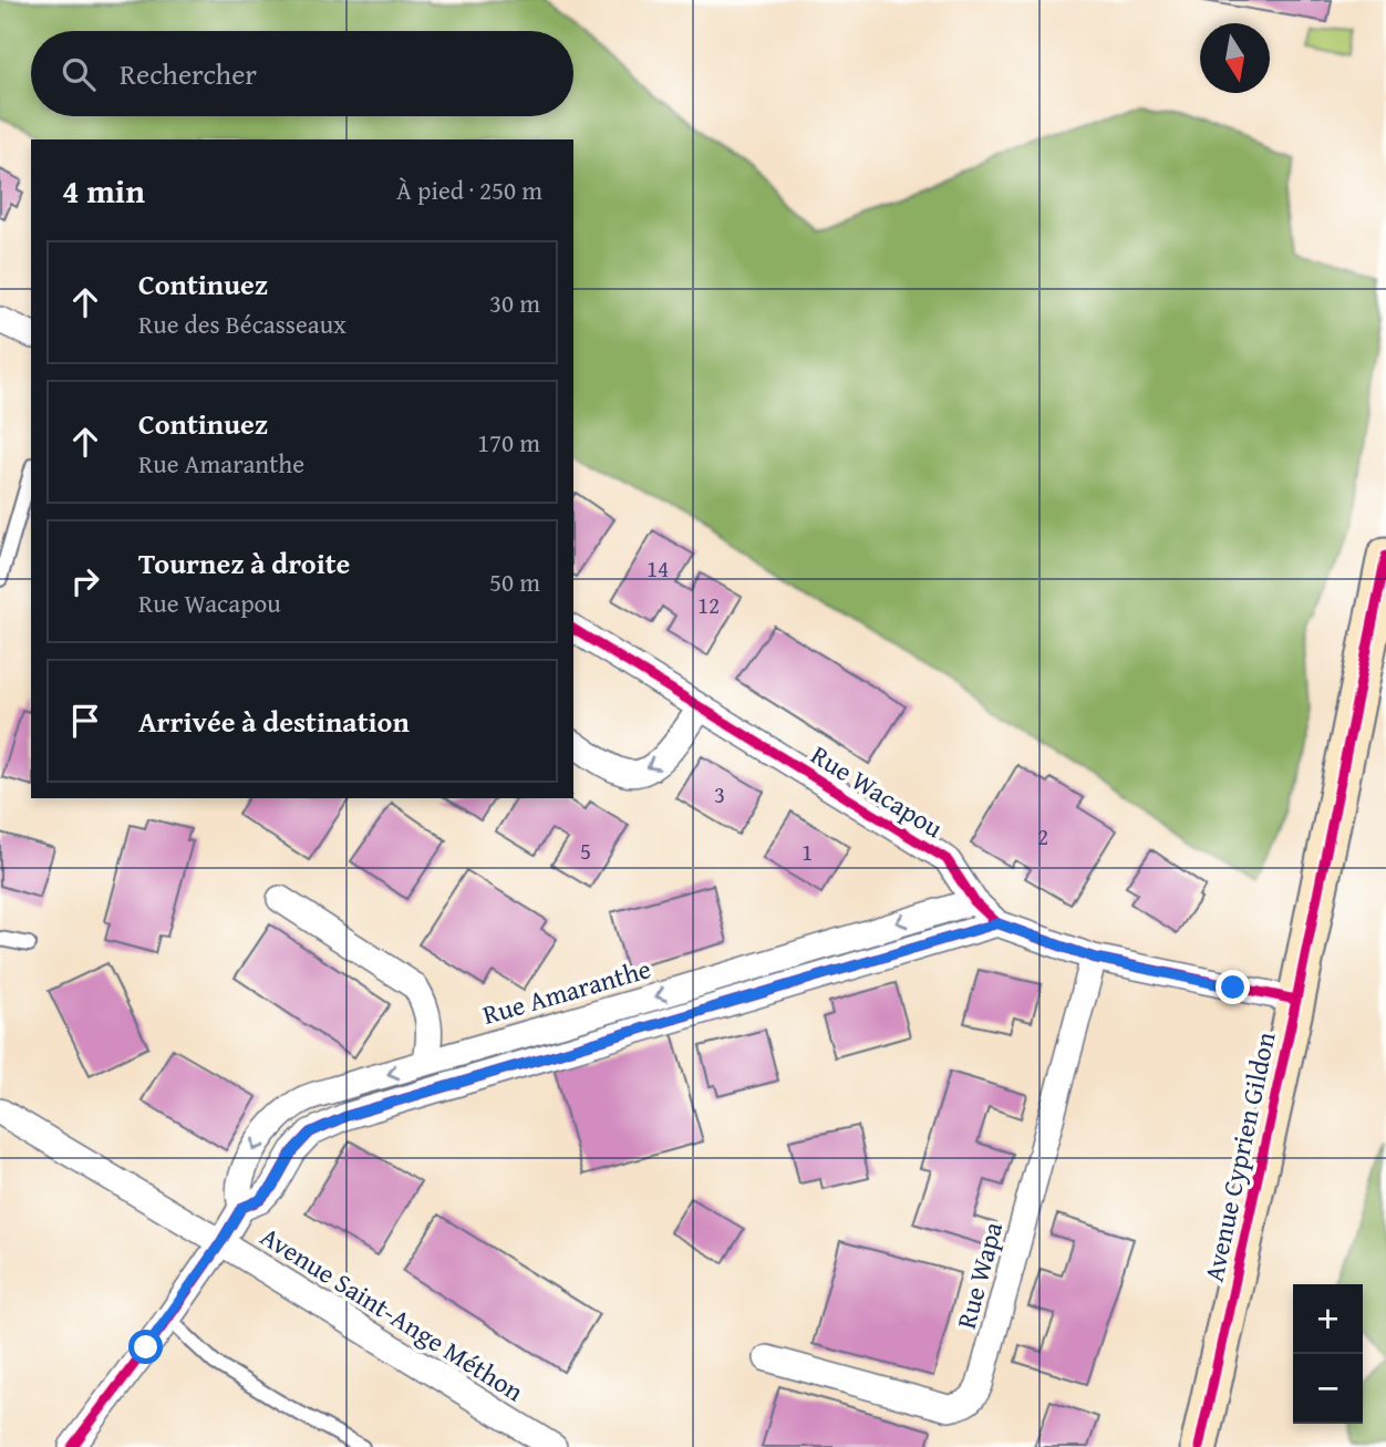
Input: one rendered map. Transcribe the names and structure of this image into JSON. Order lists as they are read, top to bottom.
{
  "streets": {
    "street": [
      "Rue Wacapou",
      "Rue Amaranthe",
      "Avenue Cyprien Gildon",
      "Rue Wapa",
      "Avenue Saint-Ange Méthon"
    ]
  },
  "crossings": [
    ["Rue Wacapou", "Rue Amaranthe"],
    ["Rue Wacapou", "Avenue Cyprien Gildon"],
    ["Rue Wacapou", "Rue Wapa"],
    ["Rue Amaranthe", "Avenue Saint-Ange Méthon"]
  ],
  "house_numbers": [
    "14",
    "12",
    "3",
    "2",
    "5",
    "1"
  ],
  "north": "bottom",
  "page": {
    "search": "Rechercher",
    "heading": ["4 min", "À pied · 250 m"],
    "list": [
      ["Continuez", "Rue des Bécasseaux", "30 m"],
      ["Continuez", "Rue Amaranthe", "170 m"],
      ["Tournez à droite", "Rue Wacapou", "50 m"],
      "Arrivée à destination"
    ],
    "map_buttons": ["+", "−"]
  }
}
